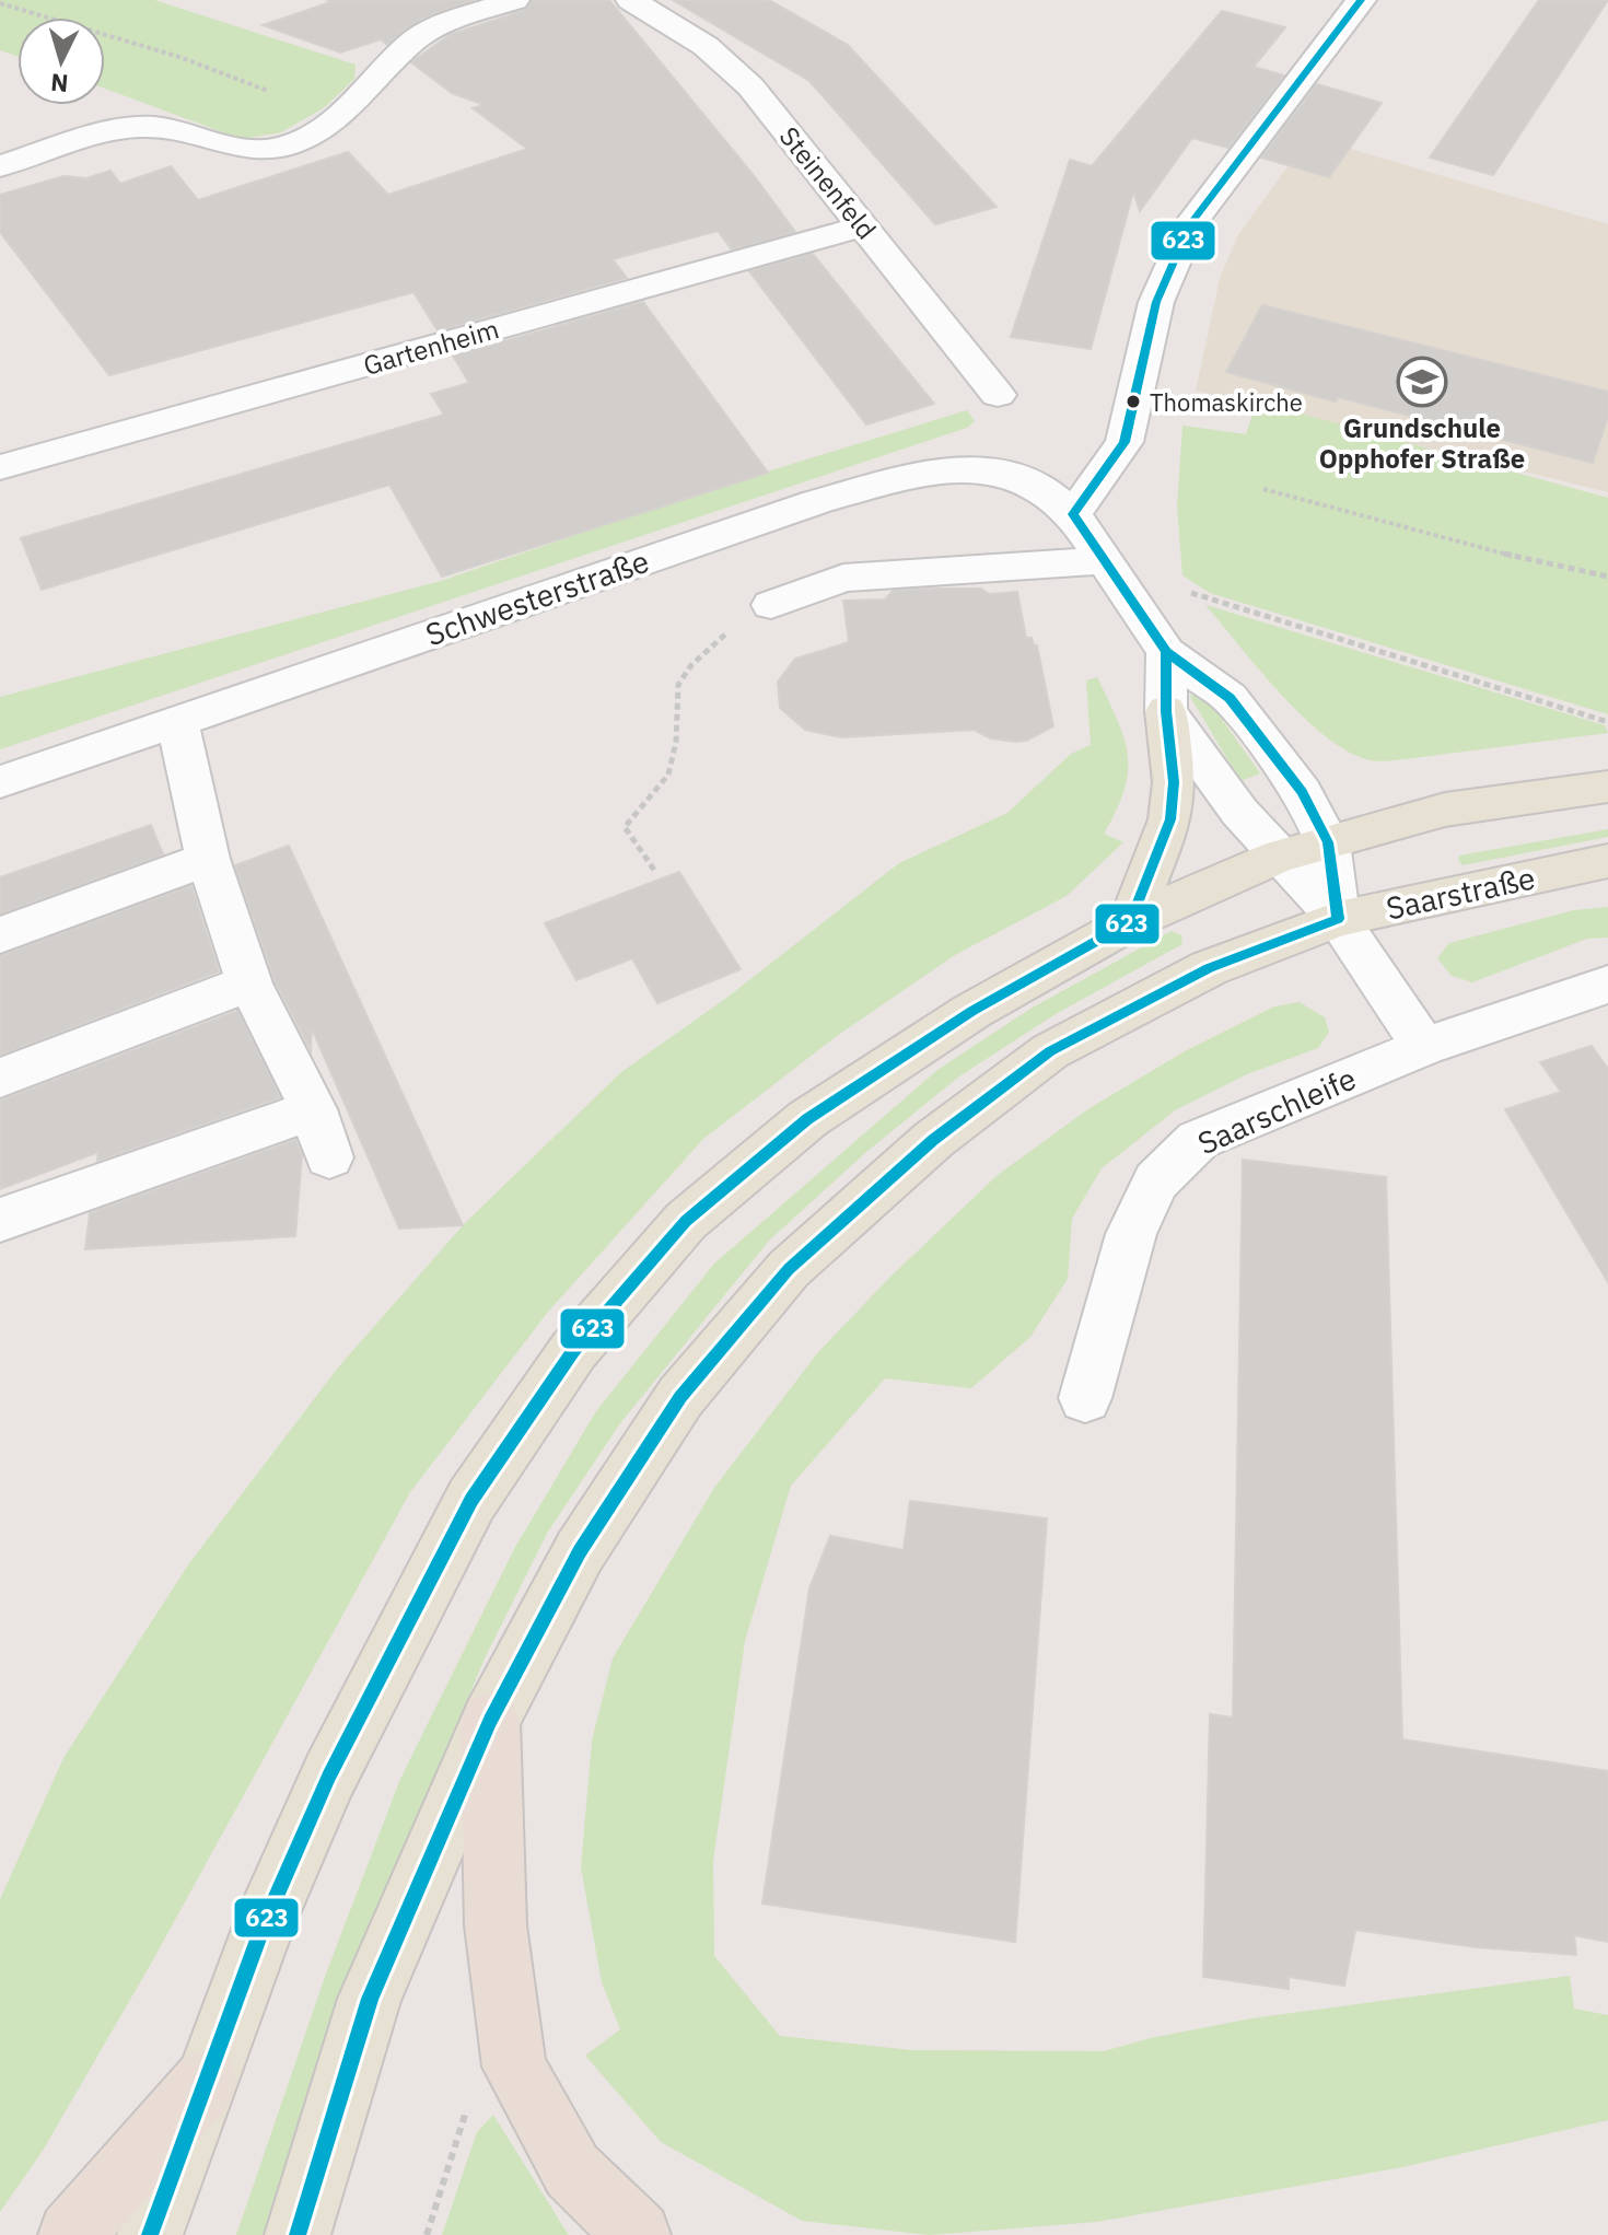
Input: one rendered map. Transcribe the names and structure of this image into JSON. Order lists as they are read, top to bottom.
{
  "streets": {
    "main road": ["Saarstraße"],
    "street": [
      "Steinenfeld",
      "Gartenheim",
      "Schwesterstraße",
      "Saarschleife"
    ]
  },
  "crossings": [
    ["Steinenfeld", "Gartenheim"]
  ],
  "places": {
    "school or university": ["Grundschule Opphofer Straße"],
    "other": ["Thomaskirche"]
  },
  "lines": ["transit line 623"],
  "north": "bottom"
}
